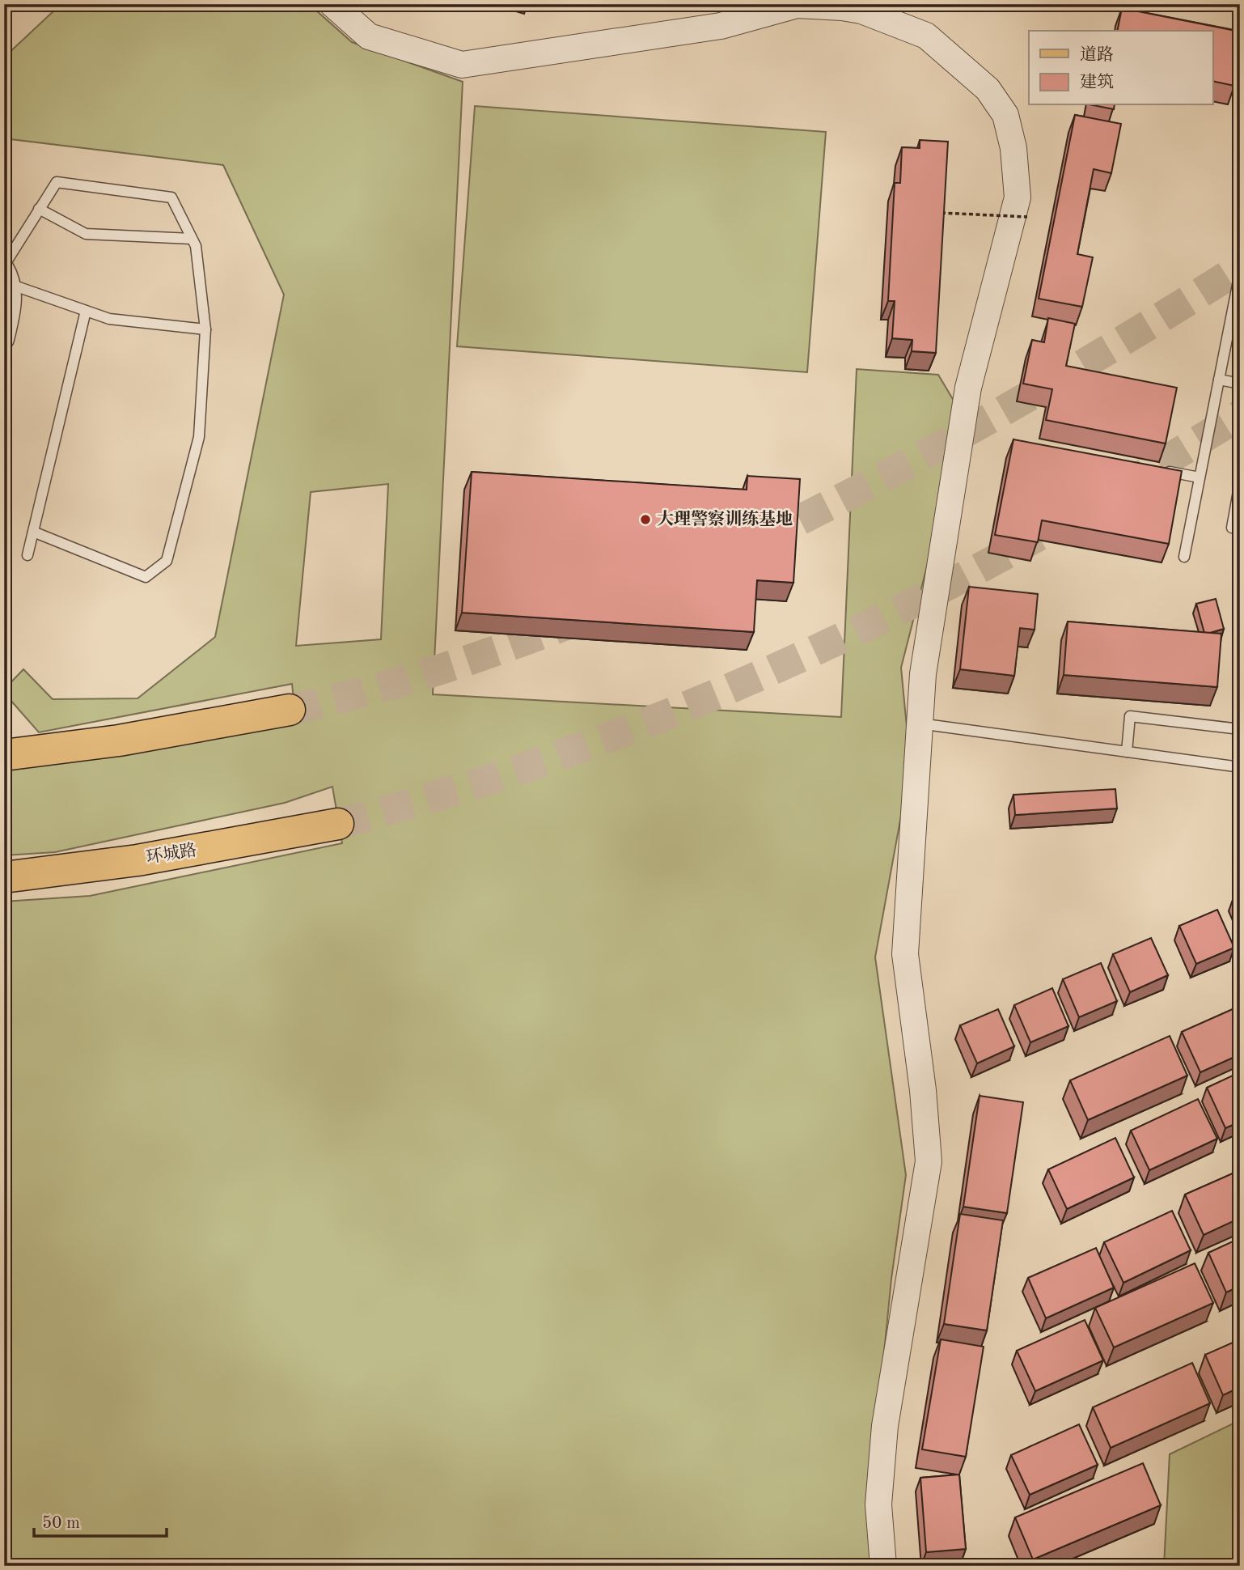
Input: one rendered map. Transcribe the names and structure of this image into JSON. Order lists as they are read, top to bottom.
{
  "streets": {
    "main road": ["环城路"]
  },
  "places": ["大理警察训练基地"],
  "legend": ["道路", "建筑"],
  "scale_bar": "50 m"
}
